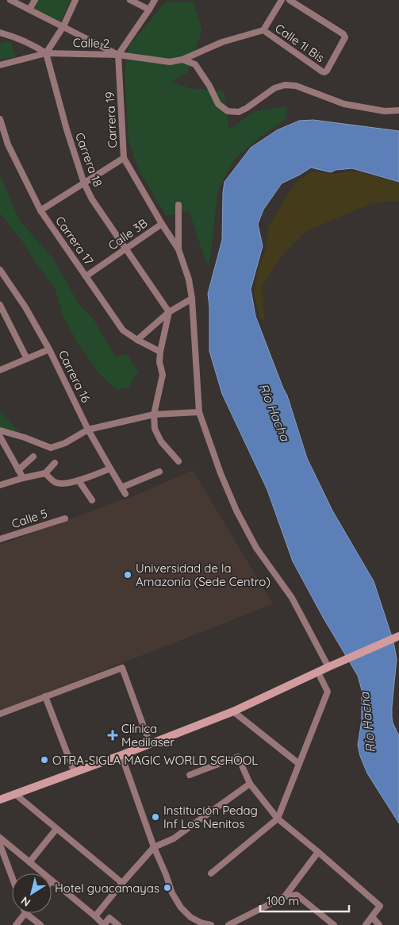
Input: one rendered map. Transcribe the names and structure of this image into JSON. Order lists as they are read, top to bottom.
{
  "streets": {
    "street": [
      "Calle 2",
      "Calle 1I Bis",
      "Carrera 19",
      "Carrera 18",
      "Calle 3B",
      "Carrera 17",
      "Carrera 16",
      "Calle 5"
    ]
  },
  "crossings": [
    ["Calle 2", "Calle 1I Bis"],
    ["Calle 2", "Carrera 19"],
    ["Calle 2", "Carrera 18"],
    ["Carrera 19", "Calle 3B"],
    ["Carrera 18", "Calle 3B"],
    ["Calle 3B", "Carrera 17"]
  ],
  "water": ["Río Hacha"],
  "places": {
    "other": [
      "Universidad de la Amazonía (Sede Centro)",
      "OTRA-SIGLA MAGIC WORLD SCHOOL",
      "Institución Pedag Inf Los Nenitos",
      "Hotel guacamayas"
    ],
    "health": ["Clínica Medilaser"]
  },
  "scale_bar": "100 m",
  "north": "bottom left"
}
